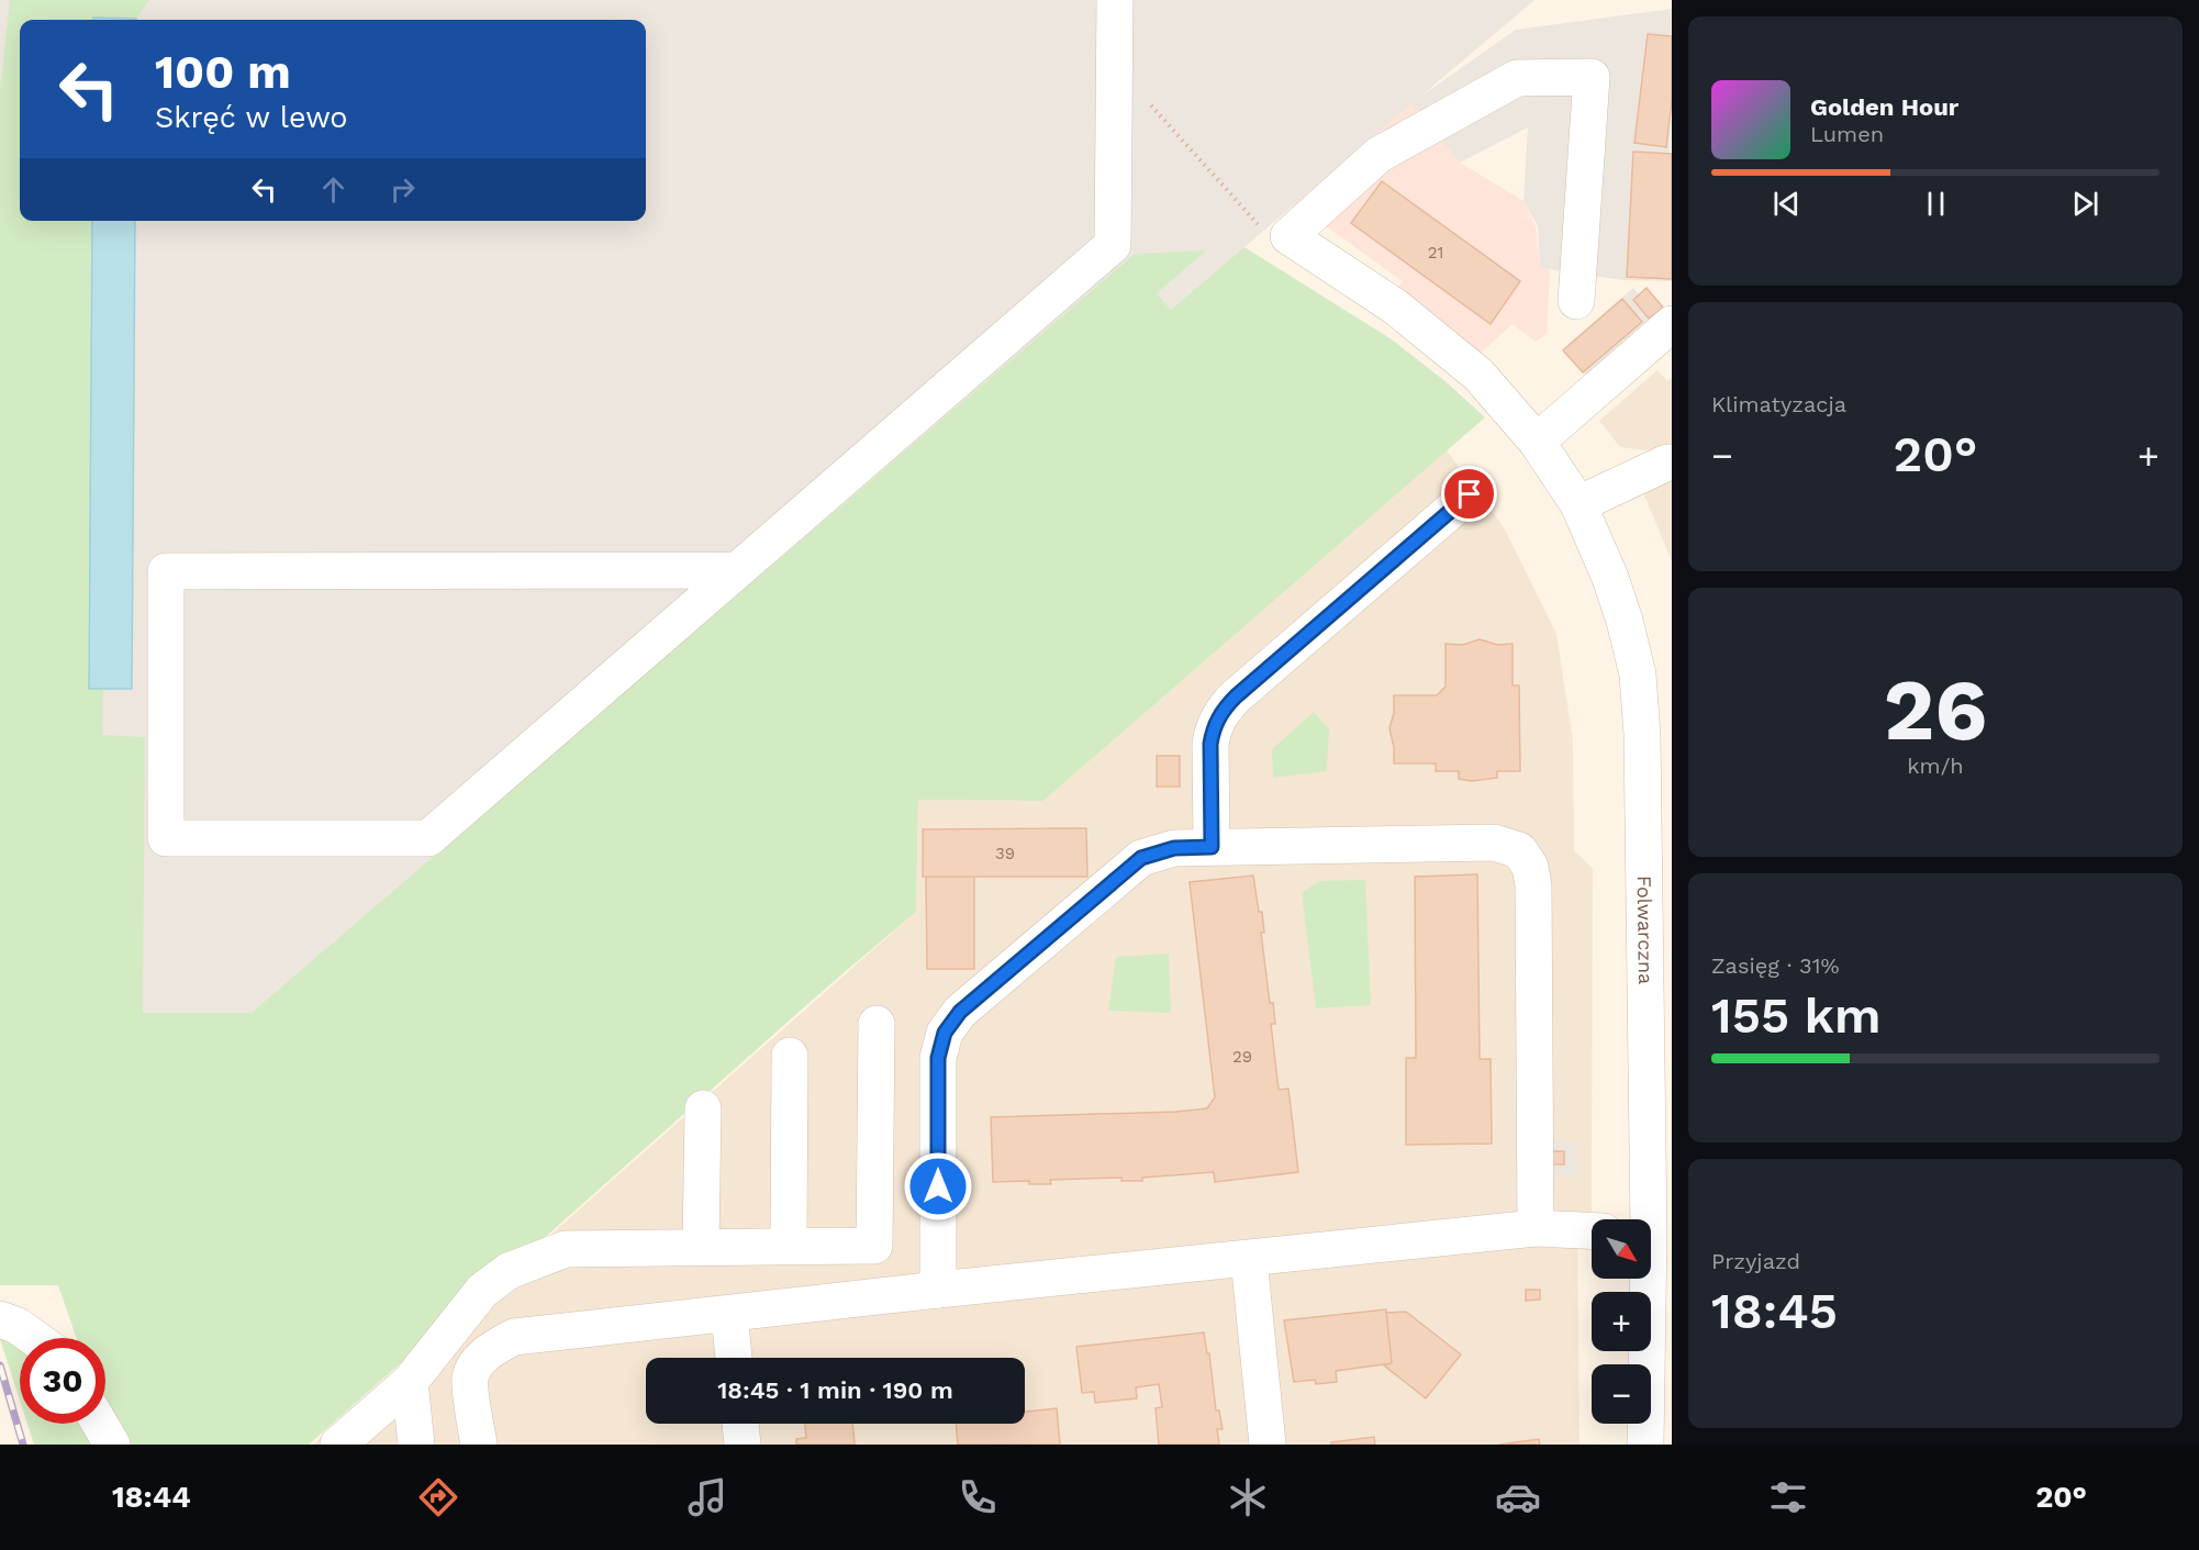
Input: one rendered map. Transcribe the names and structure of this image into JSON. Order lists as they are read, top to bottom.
{
  "streets": {
    "street": ["Folwarczna"]
  },
  "house_numbers": ["21", "39", "29"],
  "north": "bottom right",
  "page": {
    "turn": ["100 m", "Skręć w lewo"],
    "song": ["Golden Hour", "Lumen"],
    "tile": [
      "Klimatyzacja",
      ["26", "km/h"],
      ["Zasięg · 31%", "155 km"],
      ["Przyjazd", "18:45"]
    ],
    "heat": ["−", "20°", "+"],
    "map_buttons": ["+", "−"],
    "limit": "30",
    "trip": "18:45 · 1 min · 190 m",
    "tabs": ["18:44", "20°"]
  }
}
